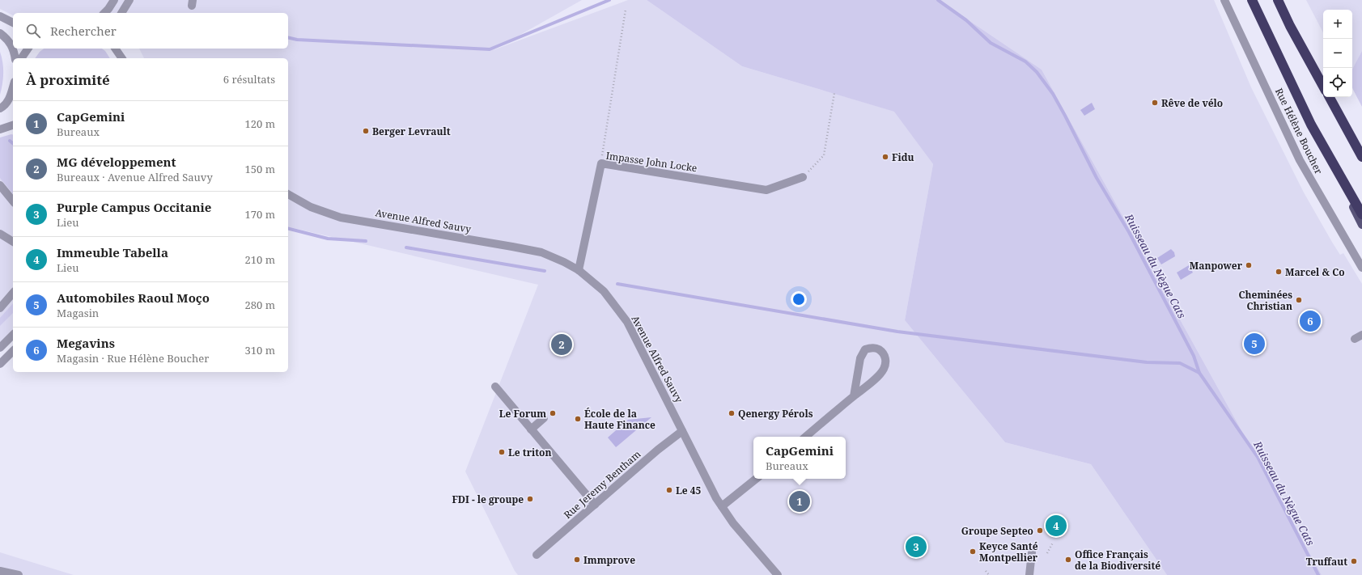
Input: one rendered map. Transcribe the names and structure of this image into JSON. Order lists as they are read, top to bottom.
{
  "streets": {
    "street": [
      "Rue Hélène Boucher",
      "Impasse John Locke",
      "Avenue Alfred Sauvy",
      "Rue Jeremy Bentham"
    ]
  },
  "crossings": [
    ["Impasse John Locke", "Avenue Alfred Sauvy"],
    ["Avenue Alfred Sauvy", "Rue Jeremy Bentham"]
  ],
  "water": ["Ruisseau du Nègue Cats"],
  "places": [
    "Rêve de vélo",
    "Berger Levrault",
    "Fidu",
    "Manpower",
    "Marcel & Co",
    "Cheminées Christian",
    "Le Forum",
    "Qenergy Pérols",
    "École de la Haute Finance",
    "Le triton",
    "Le 45",
    "FDI - le groupe",
    "Groupe Septeo",
    "Keyce Santé Montpellier",
    "Immprove",
    "Office Français de la Biodiversité",
    "Truffaut"
  ],
  "page": {
    "map_buttons": ["+", "−"],
    "search": "Rechercher",
    "heading": ["À proximité", "6 résultats"],
    "list": [
      {
        "mark": "1",
        "name": "CapGemini",
        "note": "Bureaux",
        "value": "120 m"
      },
      {
        "mark": "2",
        "name": "MG développement",
        "note": "Bureaux · Avenue Alfred Sauvy",
        "value": "150 m"
      },
      {
        "mark": "3",
        "name": "Purple Campus Occitanie",
        "note": "Lieu",
        "value": "170 m"
      },
      {
        "mark": "4",
        "name": "Immeuble Tabella",
        "note": "Lieu",
        "value": "210 m"
      },
      {
        "mark": "5",
        "name": "Automobiles Raoul Moço",
        "note": "Magasin",
        "value": "280 m"
      },
      {
        "mark": "6",
        "name": "Megavins",
        "note": "Magasin · Rue Hélène Boucher",
        "value": "310 m"
      }
    ],
    "pins": [
      "6",
      "5",
      "2",
      "1",
      "4",
      "3"
    ],
    "popup": ["CapGemini", "Bureaux"]
  }
}
